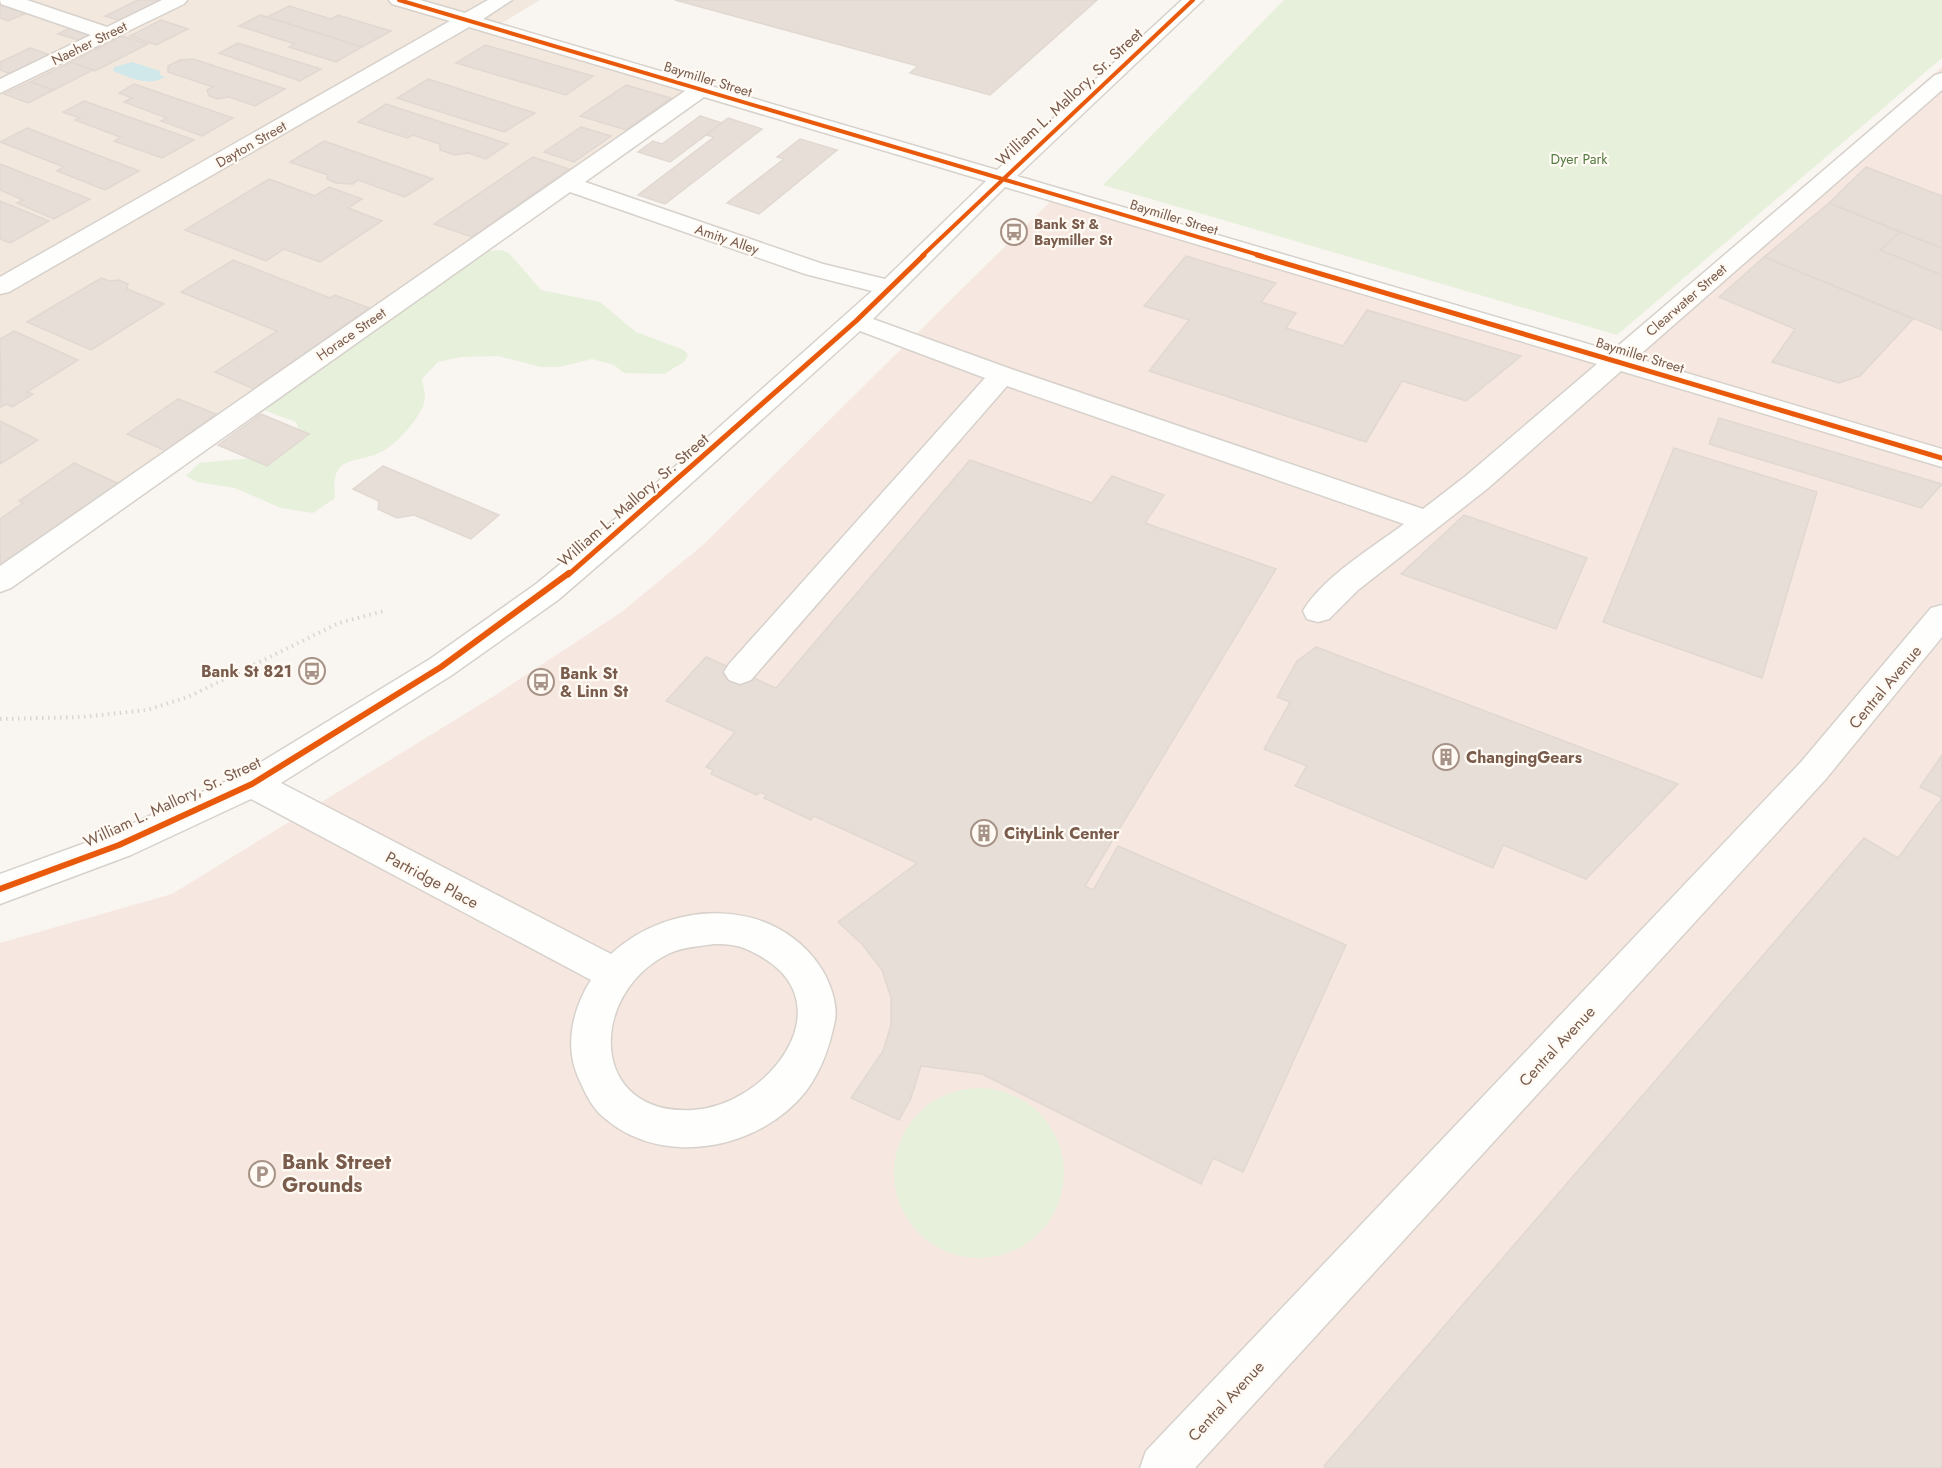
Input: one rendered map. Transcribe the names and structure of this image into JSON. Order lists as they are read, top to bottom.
{
  "streets": {
    "street": [
      "Naeher Street",
      "Baymiller Street",
      "William L. Mallory, Sr. Street",
      "Dayton Street",
      "Amity Alley",
      "Clearwater Street",
      "Horace Street",
      "Central Avenue",
      "Partridge Place"
    ]
  },
  "crossings": [
    ["Baymiller Street", "William L. Mallory, Sr. Street"],
    ["Baymiller Street", "Dayton Street"],
    ["Baymiller Street", "Clearwater Street"],
    ["Baymiller Street", "Horace Street"],
    ["William L. Mallory, Sr. Street", "Amity Alley"],
    ["William L. Mallory, Sr. Street", "Partridge Place"],
    ["Amity Alley", "Horace Street"]
  ],
  "parks": ["Dyer Park"],
  "places": {
    "bus stop": ["Bank St & Baymiller St", "Bank St 821", "Bank St & Linn St"],
    "building": ["ChangingGears", "CityLink Center"],
    "parking": ["Bank Street Grounds"]
  }
}
